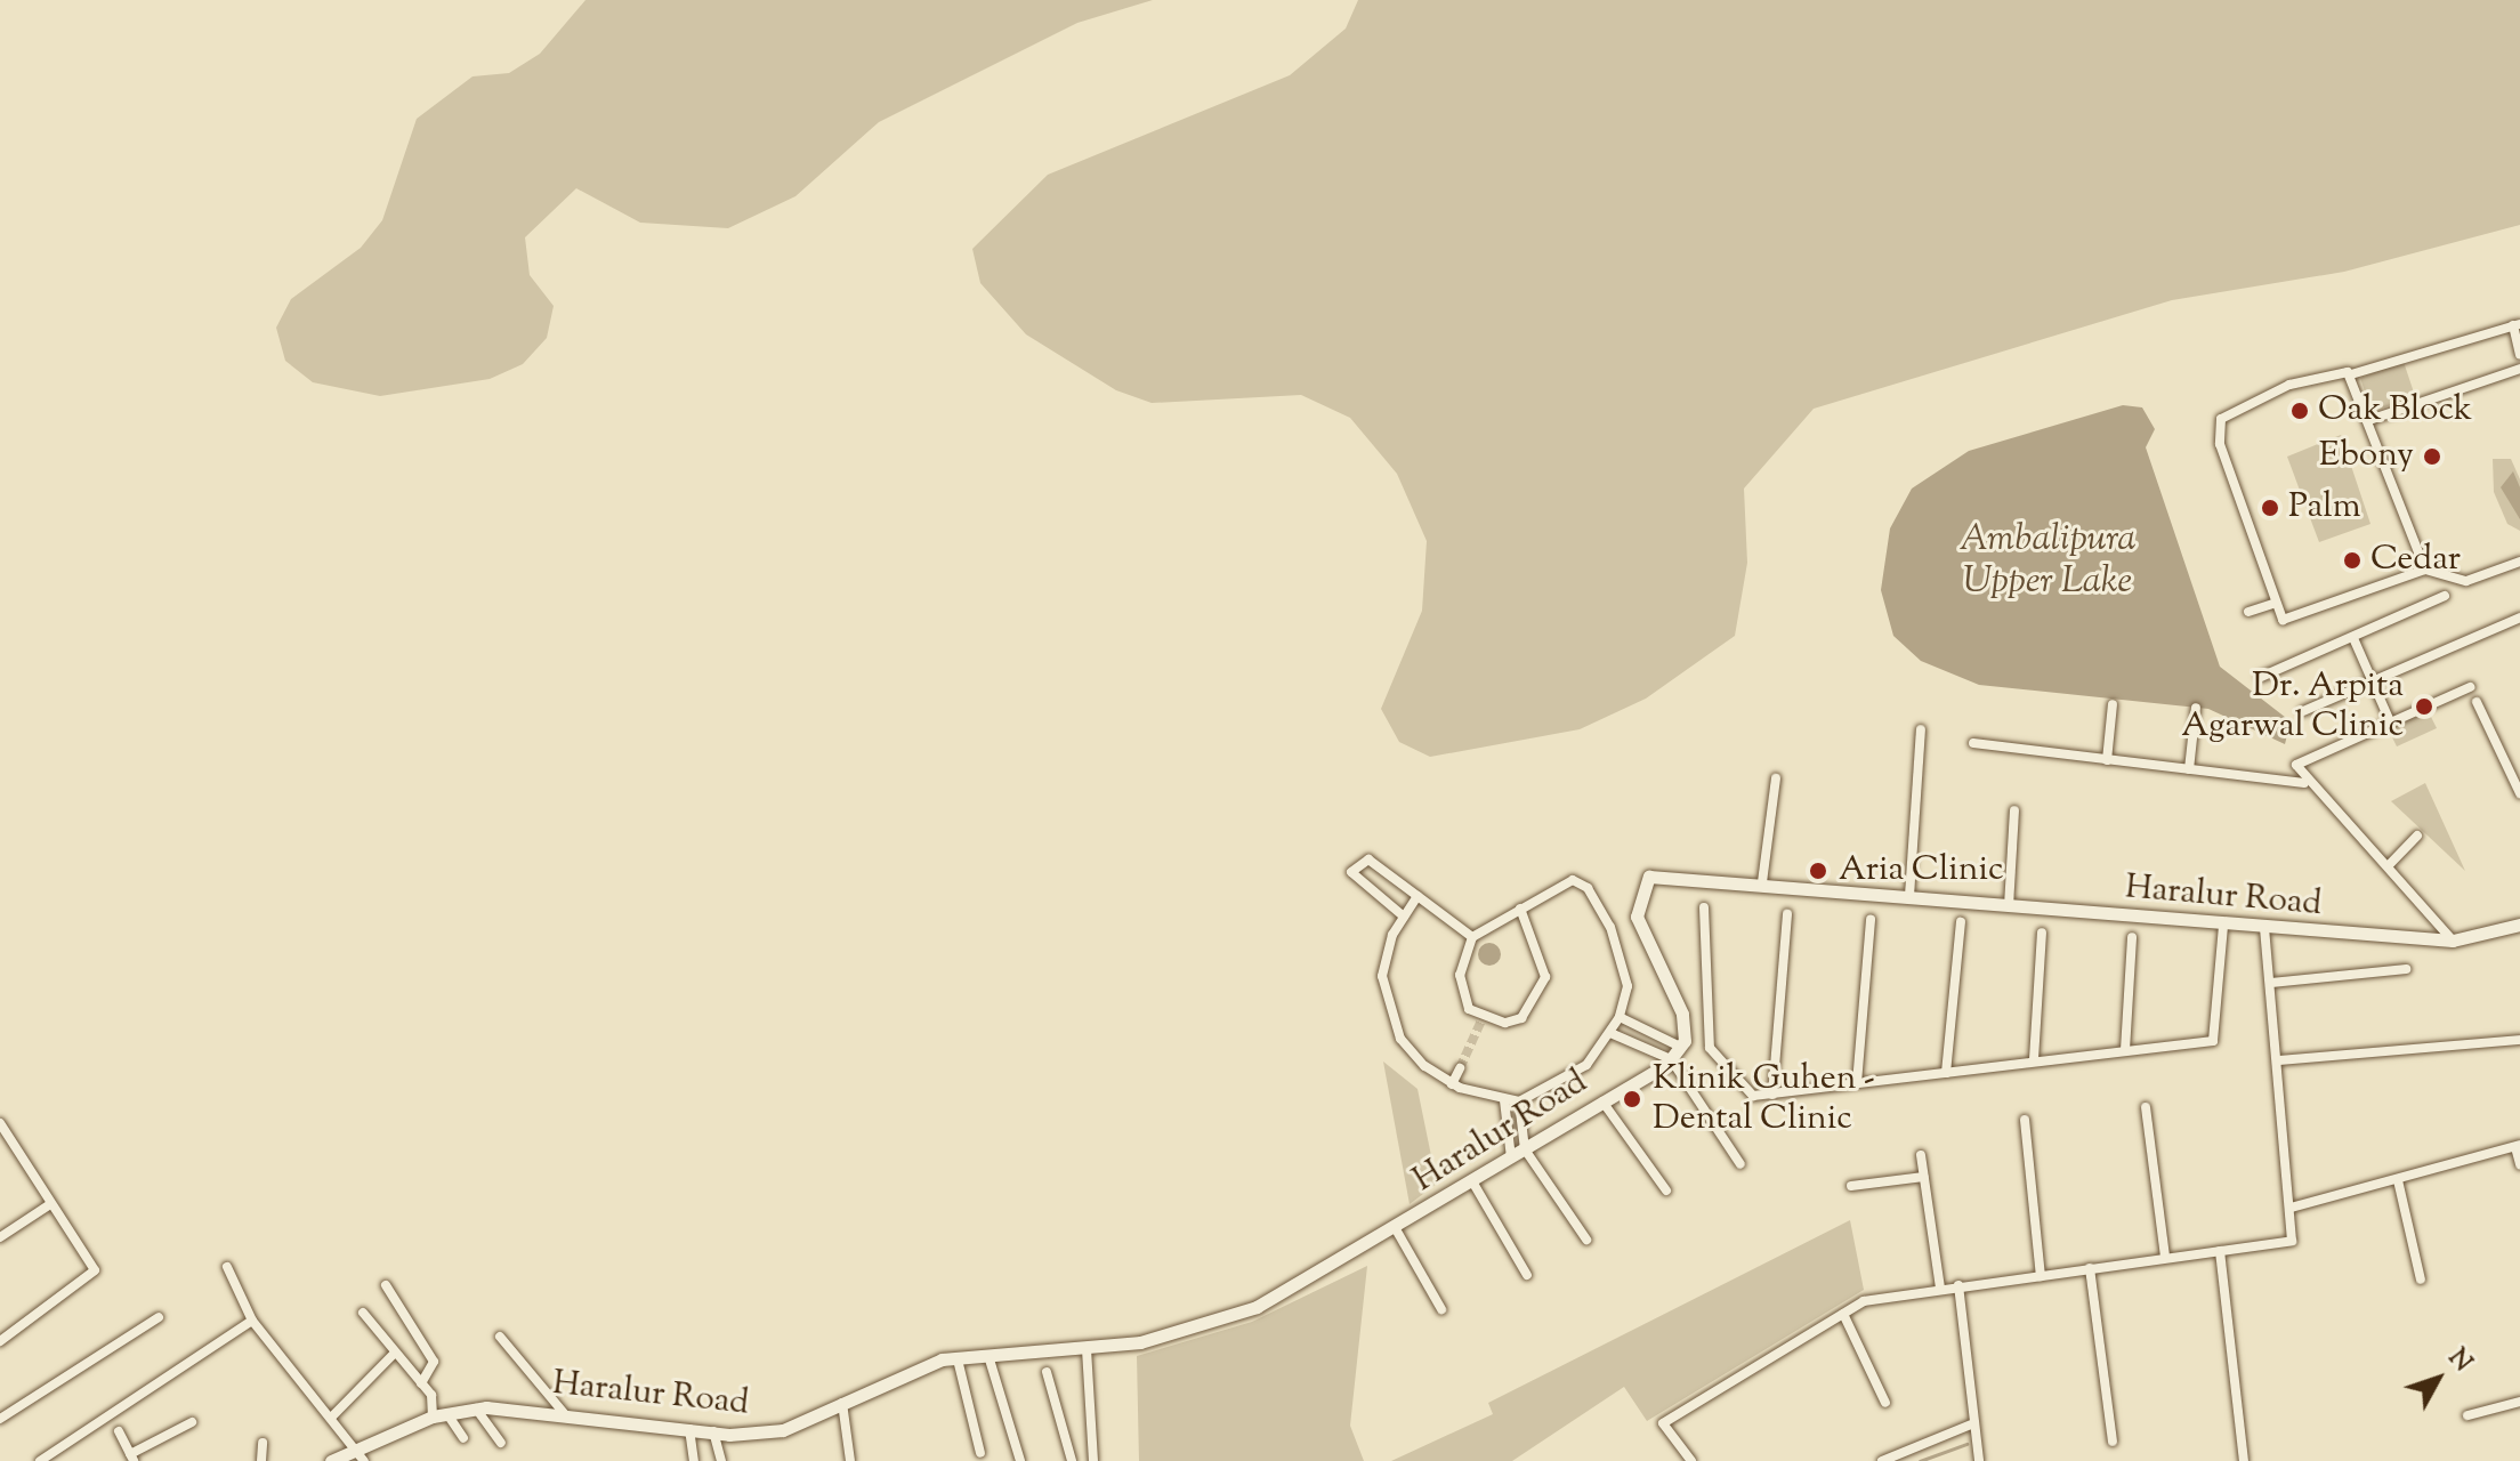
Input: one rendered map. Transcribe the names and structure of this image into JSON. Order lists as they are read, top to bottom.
{
  "streets": {
    "street": ["Haralur Road"]
  },
  "water": ["Ambalipura Upper Lake"],
  "places": [
    "Oak Block",
    "Ebony",
    "Palm",
    "Cedar",
    "Dr. Arpita Agarwal Clinic",
    "Aria Clinic",
    "Klinik Guhen - Dental Clinic"
  ],
  "north": "top right"
}
